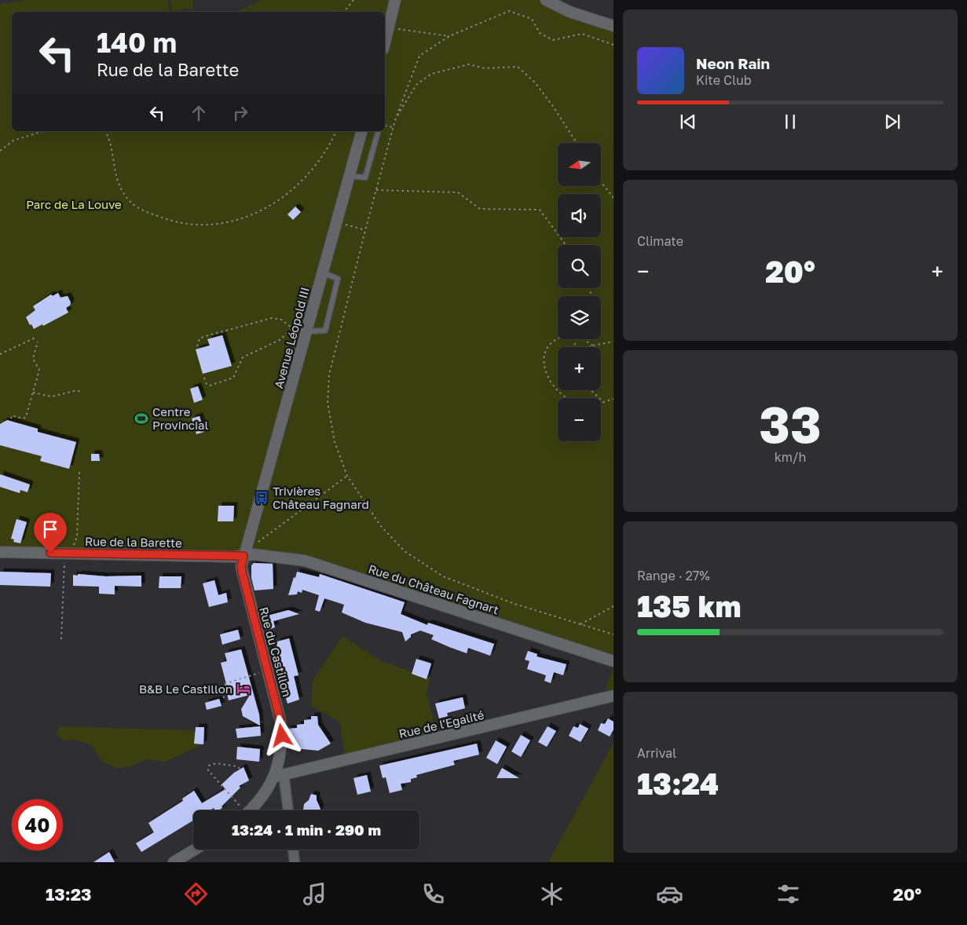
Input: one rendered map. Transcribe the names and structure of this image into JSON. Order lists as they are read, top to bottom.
{
  "streets": {
    "street": [
      "Avenue Léopold III",
      "Rue de la Barette",
      "Rue du Château Fagnart",
      "Rue du Castillon",
      "Rue de l'Egalité"
    ]
  },
  "crossings": [
    ["Avenue Léopold III", "Rue de la Barette"],
    ["Avenue Léopold III", "Rue du Château Fagnart"],
    ["Avenue Léopold III", "Rue du Castillon"],
    ["Rue de la Barette", "Rue du Château Fagnart"],
    ["Rue de la Barette", "Rue du Castillon"],
    ["Rue du Château Fagnart", "Rue du Castillon"],
    ["Rue du Castillon", "Rue de l'Egalité"]
  ],
  "parks": ["Parc de La Louve"],
  "places": {
    "sports": ["Centre Provincial"],
    "bus stop": ["Trivières Château Fagnard"],
    "hotel": ["B&B Le Castillon"]
  },
  "north": "left",
  "page": {
    "turn": ["140 m", "Rue de la Barette"],
    "song": ["Neon Rain", "Kite Club"],
    "map_buttons": ["+", "−"],
    "tile": [
      "Climate",
      ["33", "km/h"],
      ["Range · 27%", "135 km"],
      ["Arrival", "13:24"]
    ],
    "heat": ["−", "20°", "+"],
    "limit": "40",
    "trip": "13:24 · 1 min · 290 m",
    "tabs": ["13:23", "20°"]
  }
}
